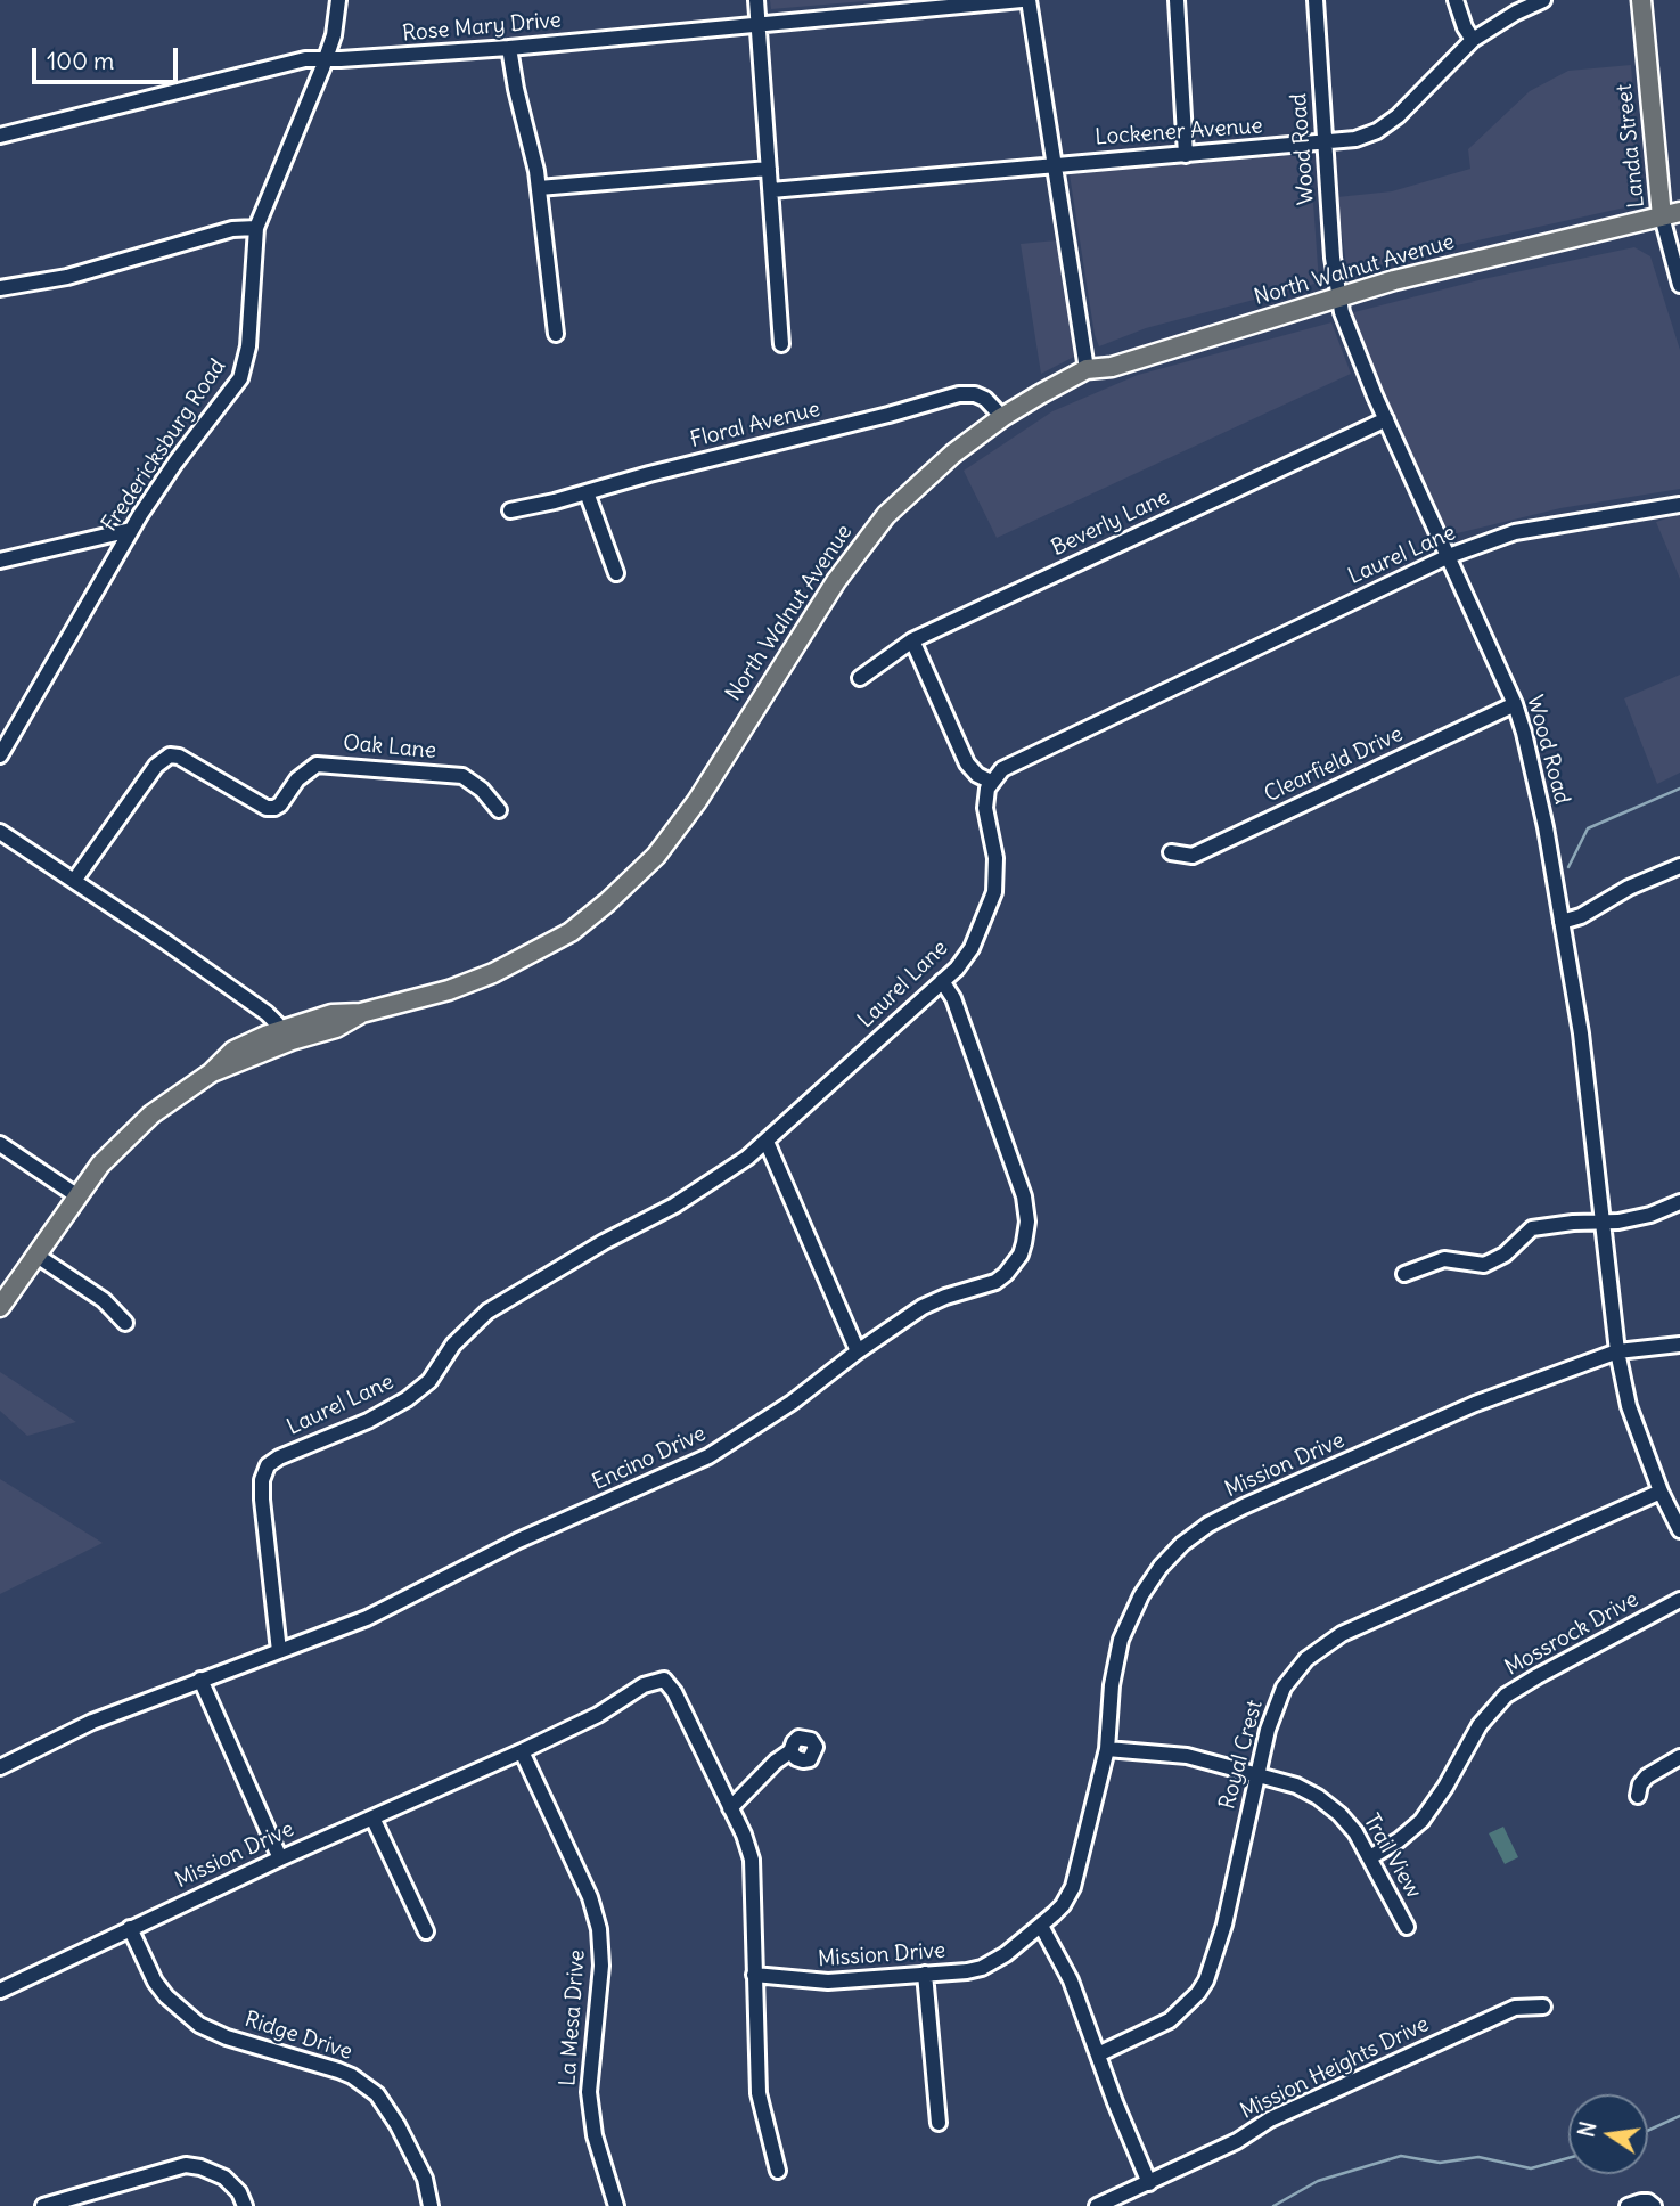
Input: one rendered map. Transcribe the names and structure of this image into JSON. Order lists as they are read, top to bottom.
{
  "streets": {
    "main road": ["Landa Street", "North Walnut Avenue"],
    "street": [
      "Rose Mary Drive",
      "Lockener Avenue",
      "Wood Road",
      "Floral Avenue",
      "Fredericksburg Road",
      "Beverly Lane",
      "Laurel Lane",
      "Oak Lane",
      "Clearfield Drive",
      "Encino Drive",
      "Mission Drive",
      "Mossrock Drive",
      "Royal Crest",
      "Trail View",
      "La Mesa Drive",
      "Ridge Drive",
      "Mission Heights Drive"
    ]
  },
  "crossings": [
    ["Rose Mary Drive", "Fredericksburg Road"],
    ["Lockener Avenue", "Wood Road"],
    ["Landa Street", "North Walnut Avenue"],
    ["Wood Road", "North Walnut Avenue"],
    ["Wood Road", "Beverly Lane"],
    ["Wood Road", "Laurel Lane"],
    ["Wood Road", "Clearfield Drive"],
    ["Wood Road", "Mission Drive"],
    ["Wood Road", "Royal Crest"],
    ["North Walnut Avenue", "Floral Avenue"],
    ["Laurel Lane", "Encino Drive"],
    ["Mission Drive", "Trail View"],
    ["Mission Drive", "La Mesa Drive"],
    ["Mission Drive", "Ridge Drive"],
    ["Mossrock Drive", "Trail View"],
    ["Royal Crest", "Trail View"]
  ],
  "scale_bar": "100 m",
  "north": "left"
}
